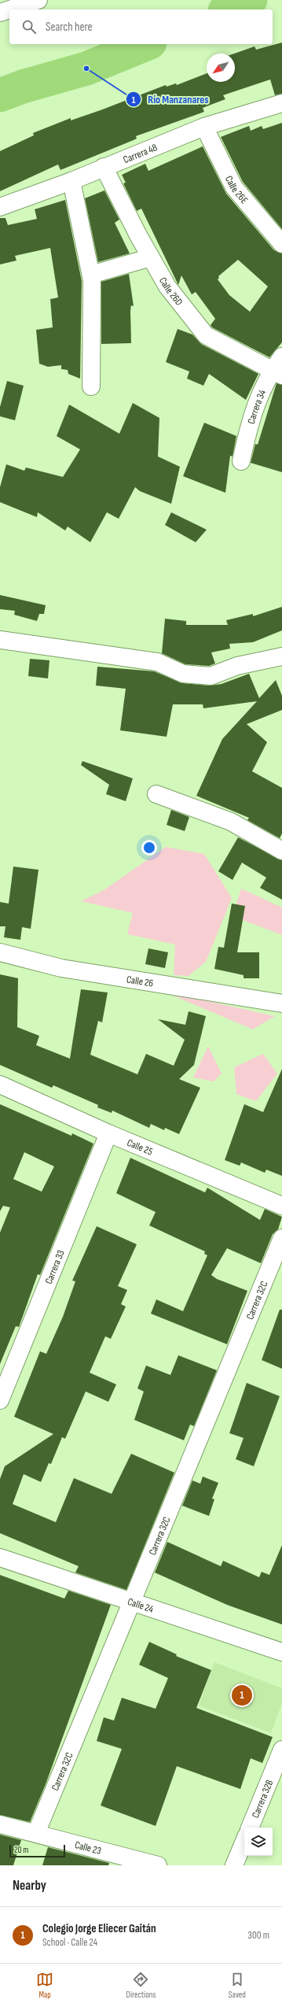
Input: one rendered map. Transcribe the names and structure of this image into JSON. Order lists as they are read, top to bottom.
{
  "streets": {
    "street": [
      "Carrera 48",
      "Calle 26E",
      "Calle 26D",
      "Carrera 34",
      "Calle 26",
      "Calle 25",
      "Carrera 33",
      "Carrera 32C",
      "Calle 24",
      "Carrera 32B",
      "Calle 23"
    ]
  },
  "crossings": [
    ["Carrera 48", "Calle 26E"],
    ["Carrera 48", "Calle 26D"],
    ["Calle 26D", "Carrera 34"],
    ["Calle 25", "Carrera 33"],
    ["Carrera 32C", "Calle 24"],
    ["Carrera 32C", "Calle 23"]
  ],
  "places": ["Río Manzanares"],
  "scale_bar": "20 m",
  "north": "bottom left",
  "page": {
    "search": "Search here",
    "pins": "1",
    "scale": "20 m",
    "heading": "Nearby",
    "list": [
      {
        "mark": "1",
        "name": "Colegio Jorge Eliecer Gaitán",
        "note": "School · Calle 24",
        "value": "300 m"
      }
    ],
    "nav": ["Map", "Directions", "Saved"]
  }
}
